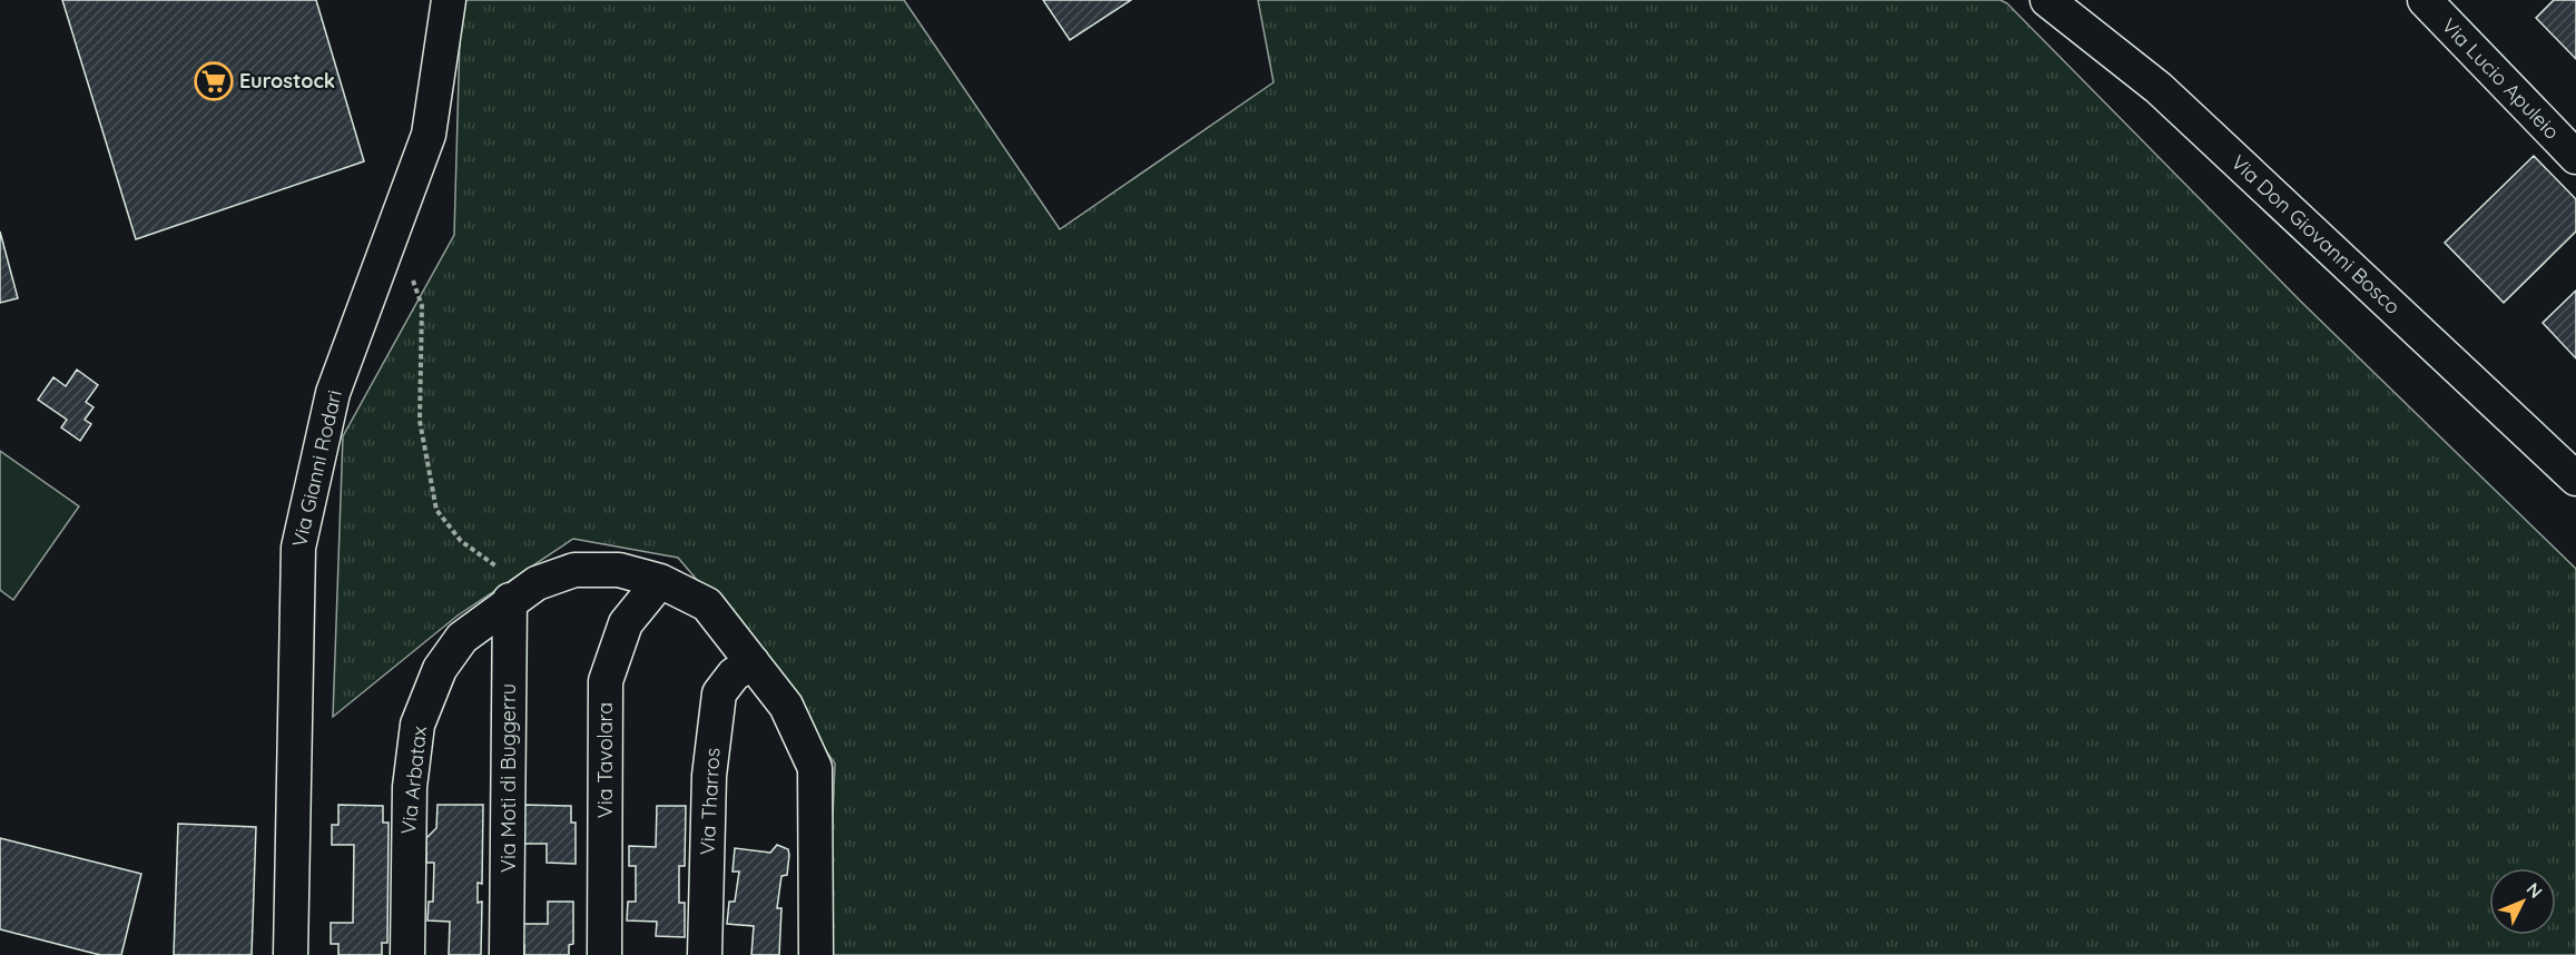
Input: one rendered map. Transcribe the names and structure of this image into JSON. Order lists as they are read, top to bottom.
{
  "streets": {
    "street": [
      "Via Lucio Apuleio",
      "Via Don Giovanni Bosco",
      "Via Gianni Rodari",
      "Via Tavolara",
      "Via Moti di Buggerru",
      "Via Arbatax",
      "Via Tharros"
    ]
  },
  "crossings": [
    ["Via Tavolara", "Via Arbatax"],
    ["Via Moti di Buggerru", "Via Arbatax"],
    ["Via Arbatax", "Via Tharros"]
  ],
  "places": {
    "supermarket": ["Eurostock"]
  },
  "north": "top right"
}
